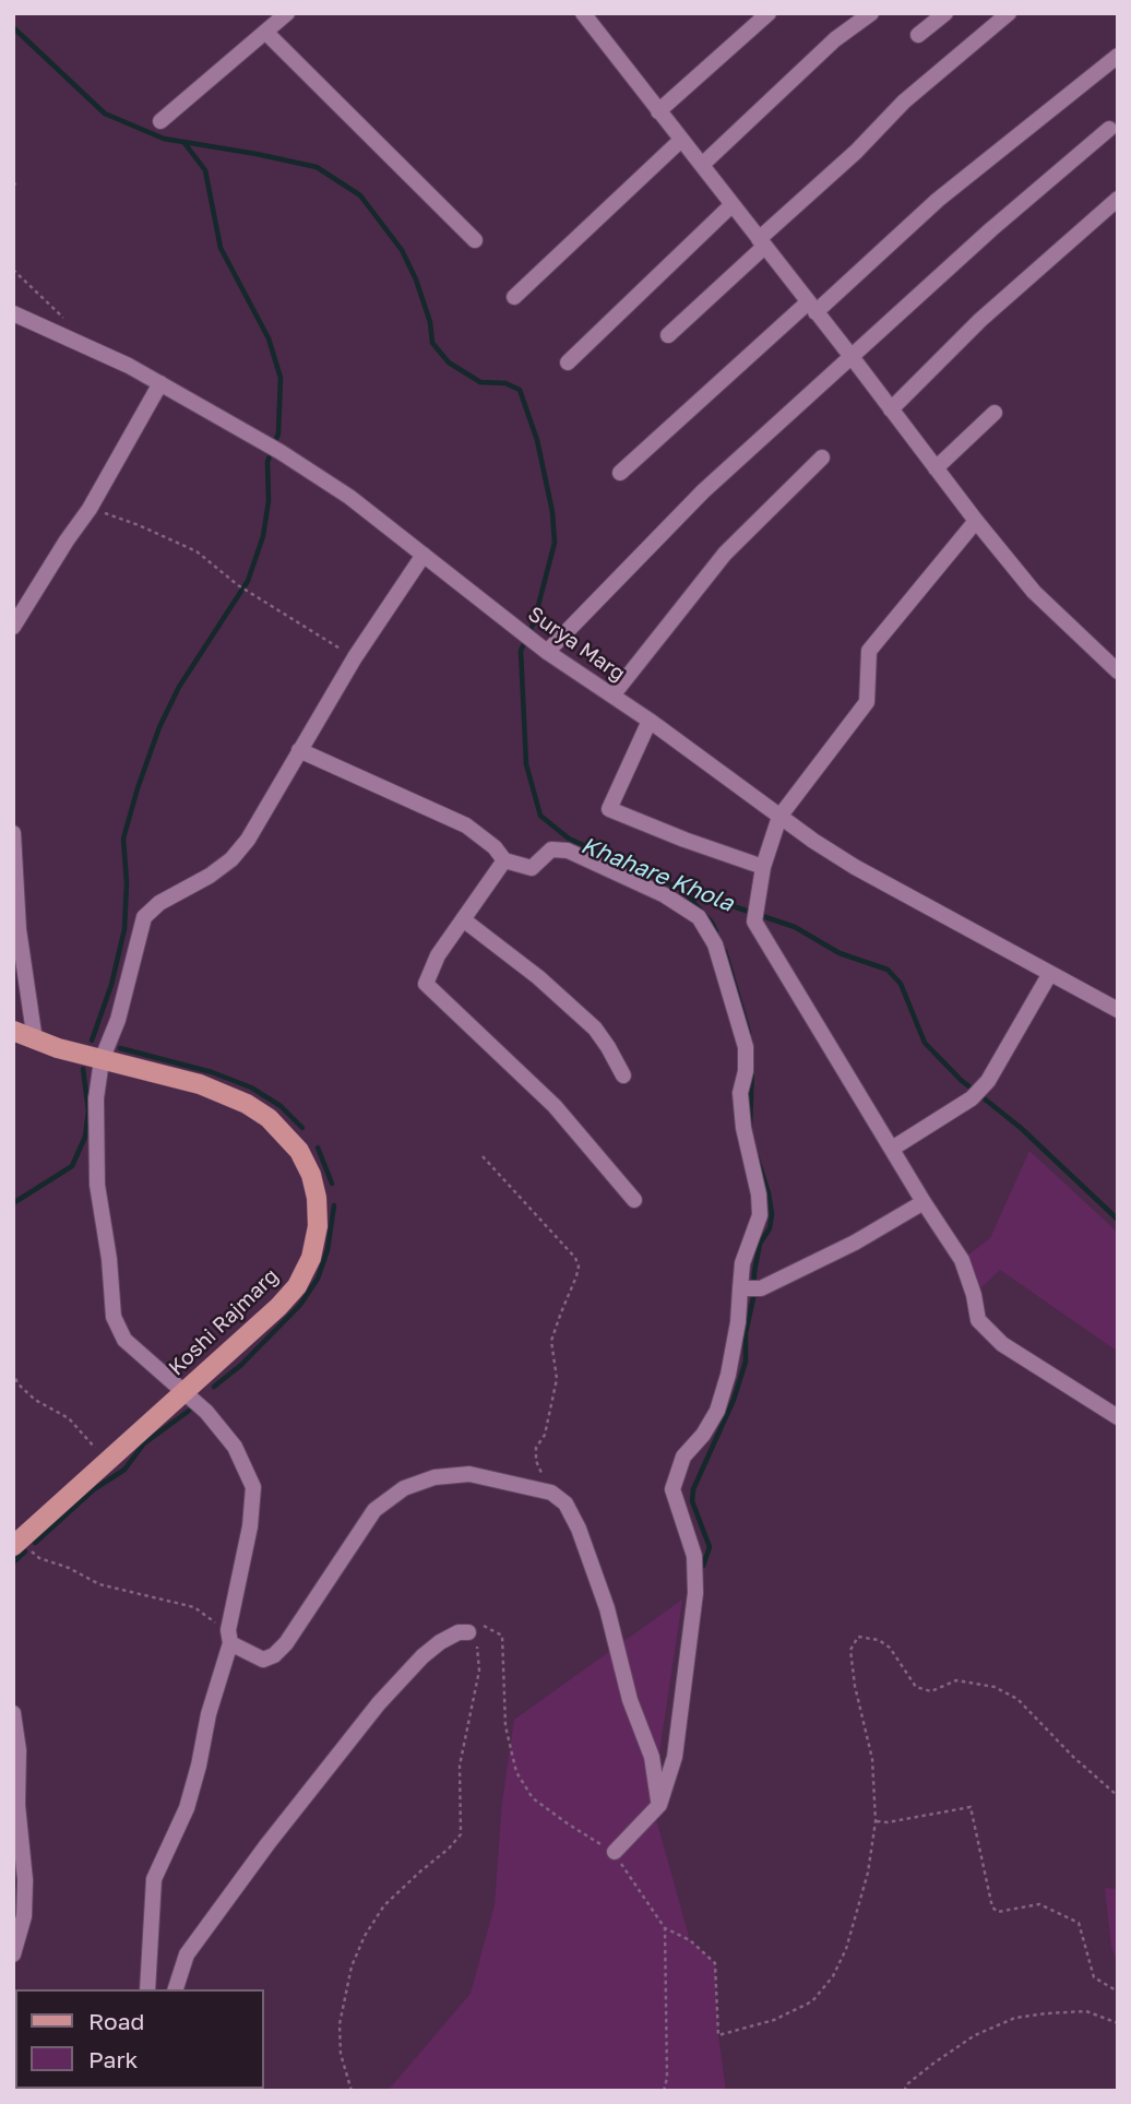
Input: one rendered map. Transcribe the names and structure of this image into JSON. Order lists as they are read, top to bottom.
{
  "streets": {
    "main road": ["Koshi Rajmarg"],
    "street": ["Surya Marg"]
  },
  "water": ["Khahare Khola"],
  "legend": ["Road", "Park"]
}
